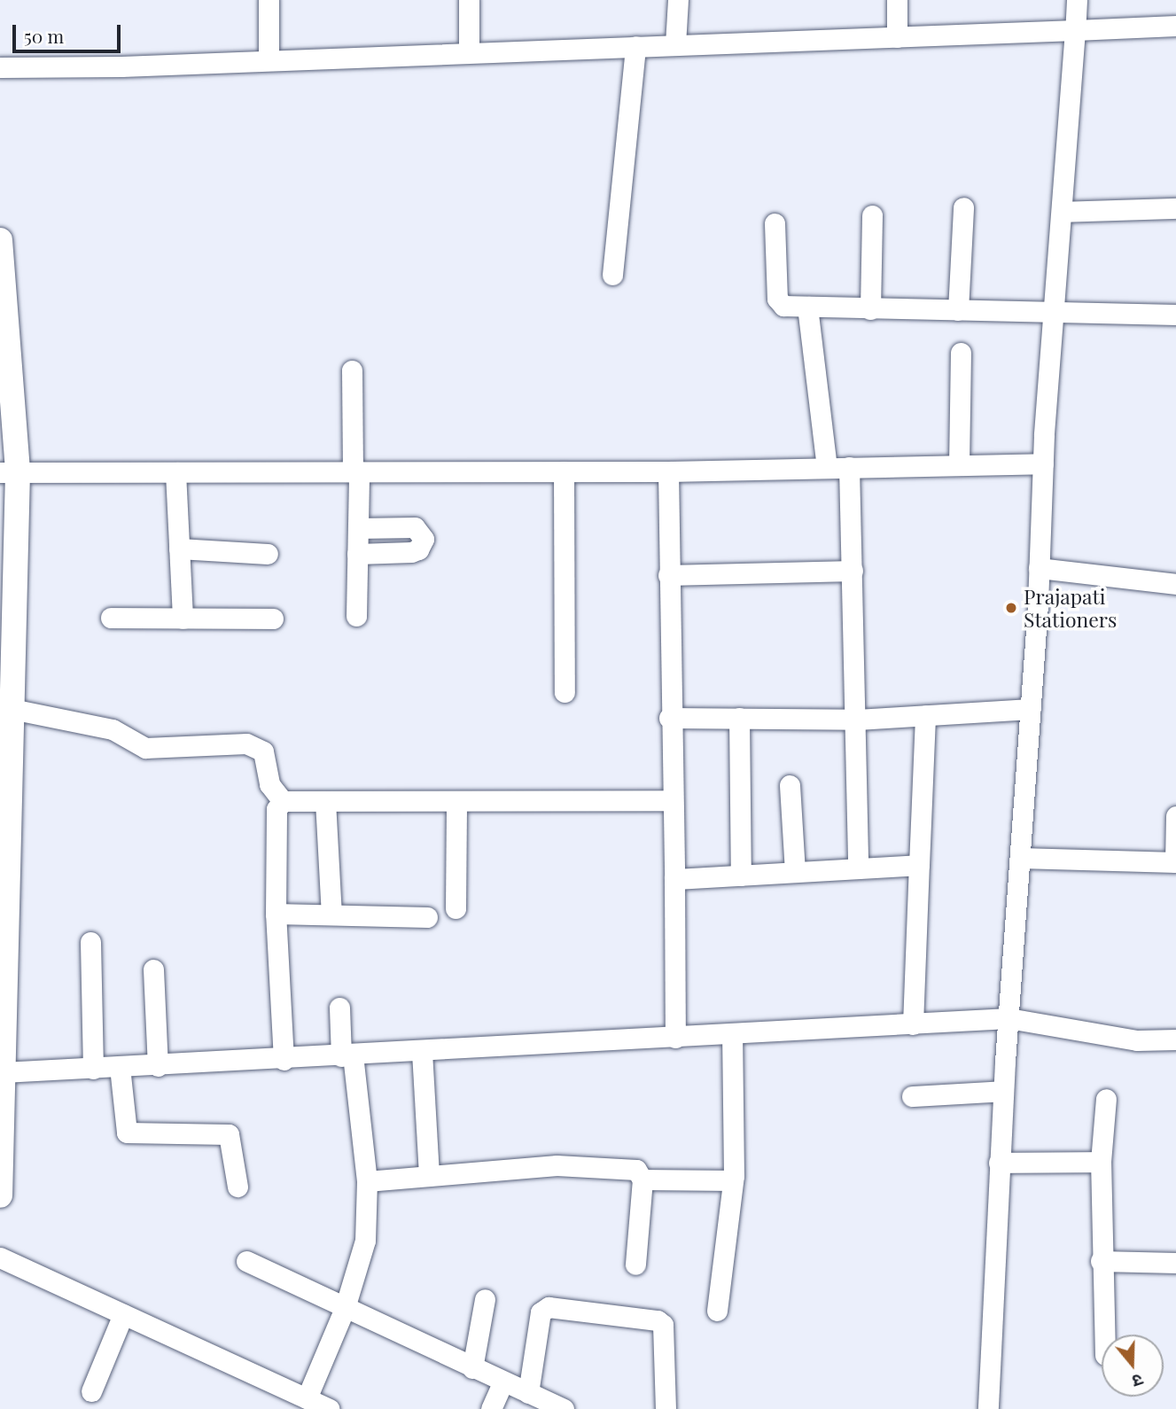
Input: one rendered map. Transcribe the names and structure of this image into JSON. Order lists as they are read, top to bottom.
{
  "places": ["Prajapati Stationers"],
  "scale_bar": "50 m",
  "north": "bottom"
}
